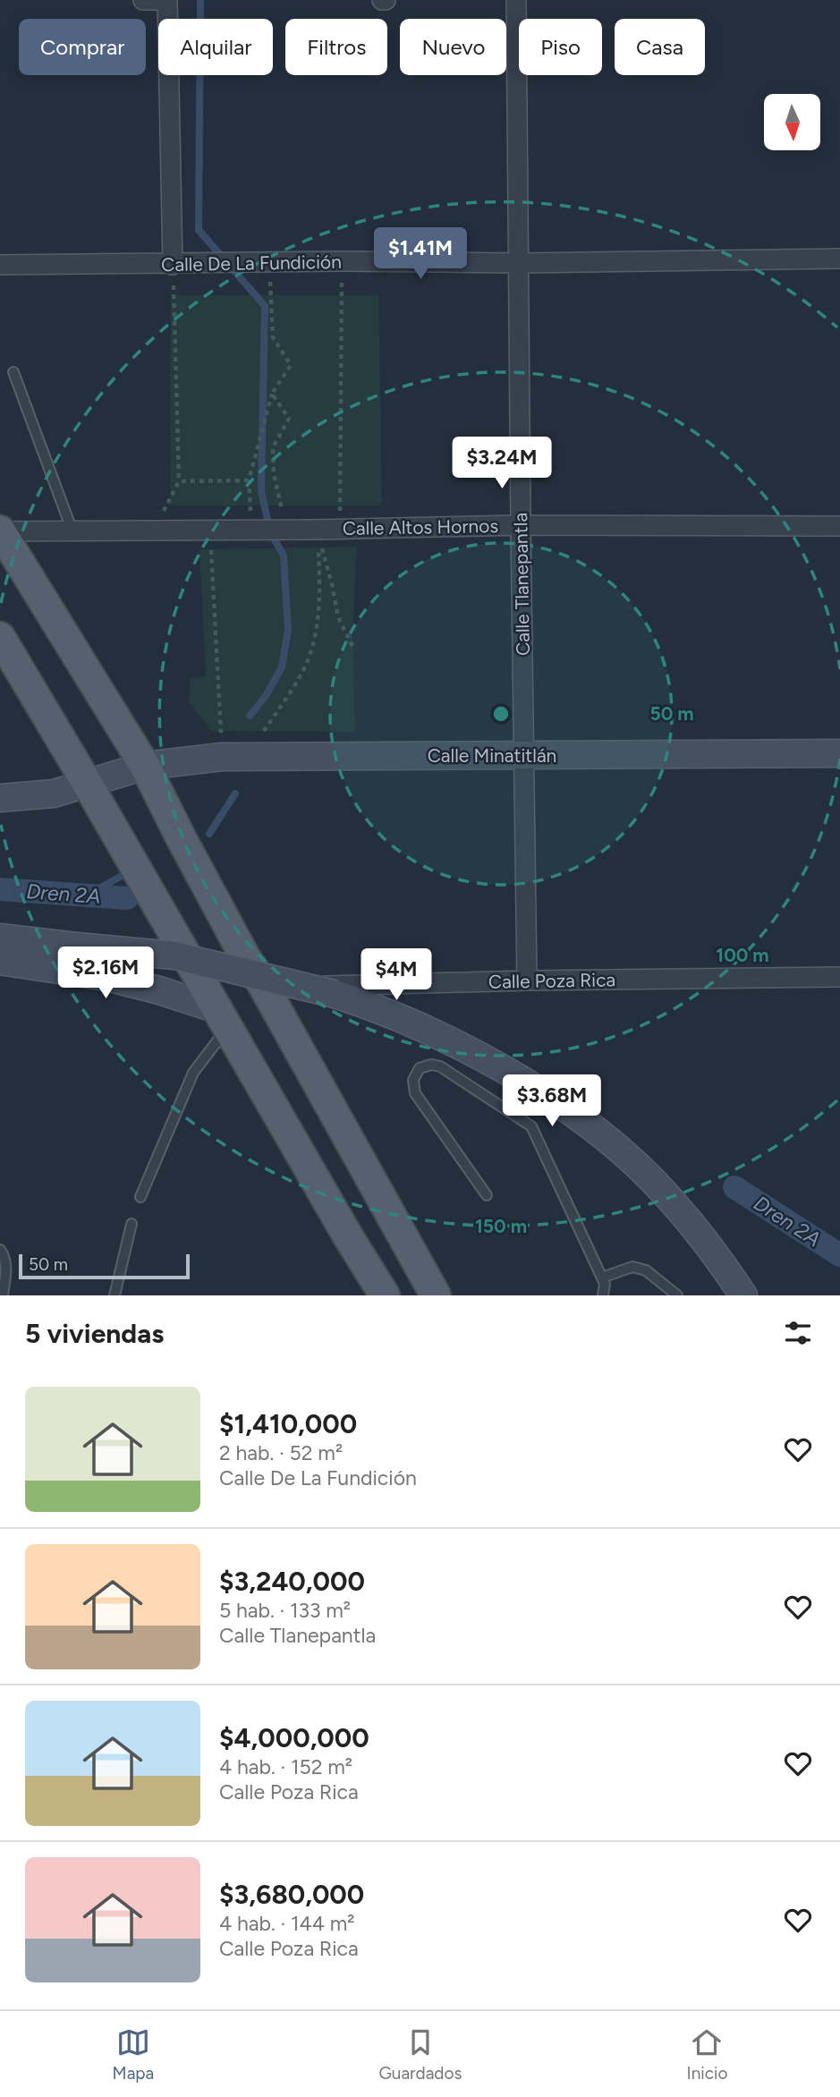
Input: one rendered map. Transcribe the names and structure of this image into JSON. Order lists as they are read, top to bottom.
{
  "streets": {
    "main road": ["Calle Minatitlán"],
    "street": [
      "Calle De La Fundición",
      "Calle Altos Hornos",
      "Calle Tlanepantla",
      "Calle Poza Rica"
    ]
  },
  "crossings": [
    ["Calle De La Fundición", "Calle Tlanepantla"],
    ["Calle Altos Hornos", "Calle Tlanepantla"],
    ["Calle Tlanepantla", "Calle Minatitlán"],
    ["Calle Tlanepantla", "Calle Poza Rica"]
  ],
  "water": ["Dren 2A"],
  "scale_bar": "50 m",
  "north": "bottom",
  "page": {
    "chip": [
      "Comprar",
      "Alquilar",
      "Filtros",
      "Nuevo",
      "Piso",
      "Casa"
    ],
    "price": [
      "$1.41M",
      "$3.24M",
      "$2.16M",
      "$4M",
      "$3.68M"
    ],
    "scale": "50 m",
    "heading": "5 viviendas",
    "list": [
      {
        "name": "$1,410,000",
        "note": "2 hab. · 52 m² · Calle De La Fundición"
      },
      {
        "name": "$3,240,000",
        "note": "5 hab. · 133 m² · Calle Tlanepantla"
      },
      {
        "name": "$4,000,000",
        "note": "4 hab. · 152 m² · Calle Poza Rica"
      },
      {
        "name": "$3,680,000",
        "note": "4 hab. · 144 m² · Calle Poza Rica"
      }
    ],
    "tabs": ["Mapa", "Guardados", "Inicio"]
  },
  "rings": ["50 m", "100 m", "150 m"]
}
